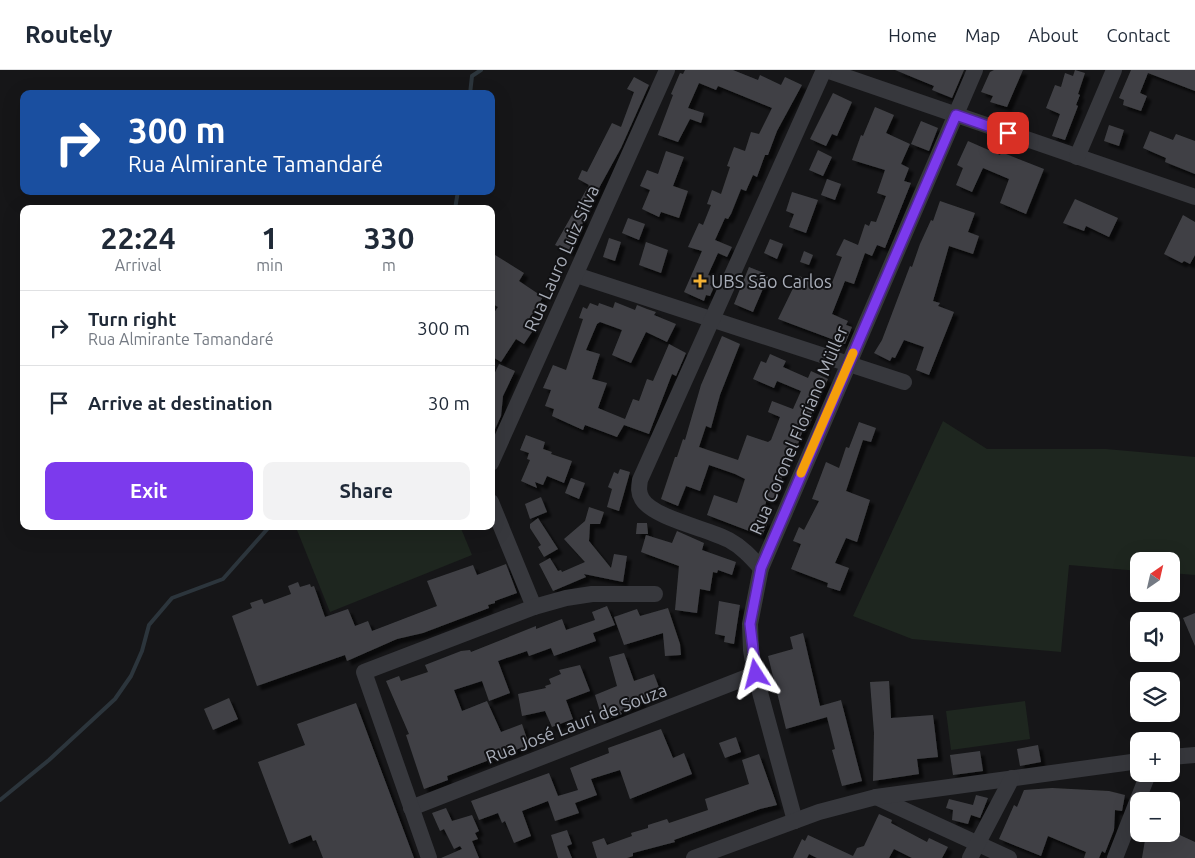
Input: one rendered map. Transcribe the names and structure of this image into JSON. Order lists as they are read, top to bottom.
{
  "streets": {
    "street": ["Rua Lauro Luiz Silva", "Rua Coronel Floriano Müller", "Rua José Lauri de Souza"]
  },
  "crossings": [
    ["Rua Coronel Floriano Müller", "Rua José Lauri de Souza"]
  ],
  "places": {
    "health": ["UBS São Carlos"]
  },
  "north": "top right",
  "page": {
    "header": "Routely",
    "nav": [
      "Home",
      "Map",
      "About",
      "Contact"
    ],
    "turn": ["300 m", "Rua Almirante Tamandaré"],
    "eta": [
      "22:24",
      "Arrival",
      "1",
      "min",
      "330",
      "m"
    ],
    "list": [
      {
        "name": "Turn right",
        "note": "Rua Almirante Tamandaré",
        "value": "300 m"
      },
      {
        "name": "Arrive at destination",
        "value": "30 m"
      }
    ],
    "buttons": ["Exit", "Share"],
    "map_buttons": ["+", "−"]
  }
}
